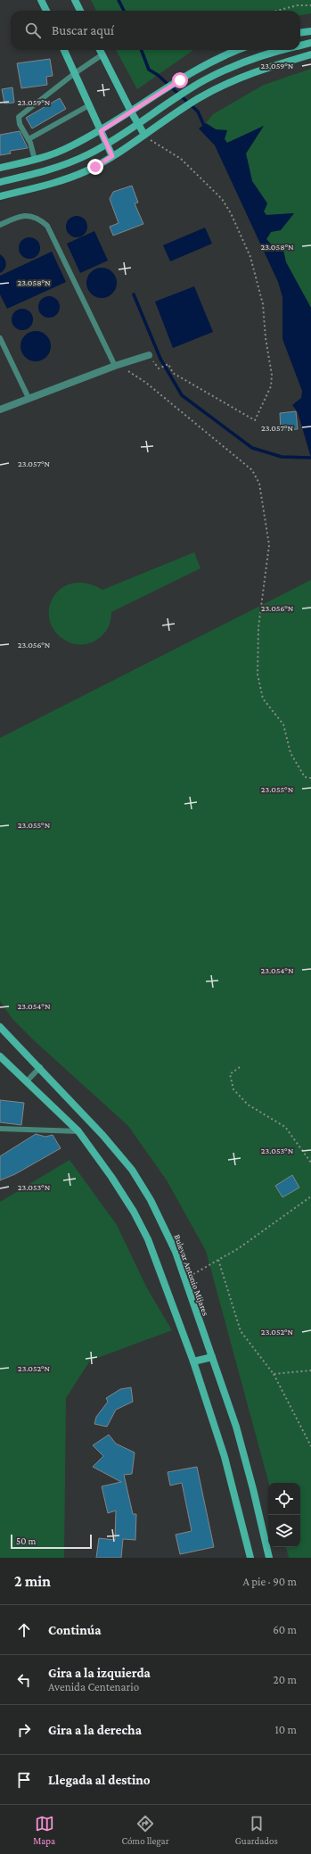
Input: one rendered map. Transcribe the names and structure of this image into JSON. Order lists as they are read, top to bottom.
{
  "streets": {
    "main road": ["Bulevar Antonio Mijares"]
  },
  "scale_bar": "50 m",
  "page": {
    "search": "Buscar aquí",
    "scale": "50 m",
    "heading": ["2 min", "A pie · 90 m"],
    "list": [
      ["Continúa", "60 m"],
      ["Gira a la izquierda", "Avenida Centenario", "20 m"],
      ["Gira a la derecha", "10 m"],
      "Llegada al destino"
    ],
    "nav": ["Mapa", "Cómo llegar", "Guardados"]
  },
  "coordinates": [
    "23.059°N",
    "23.058°N",
    "23.057°N",
    "23.056°N",
    "23.055°N",
    "23.054°N",
    "23.053°N",
    "23.052°N"
  ]
}
